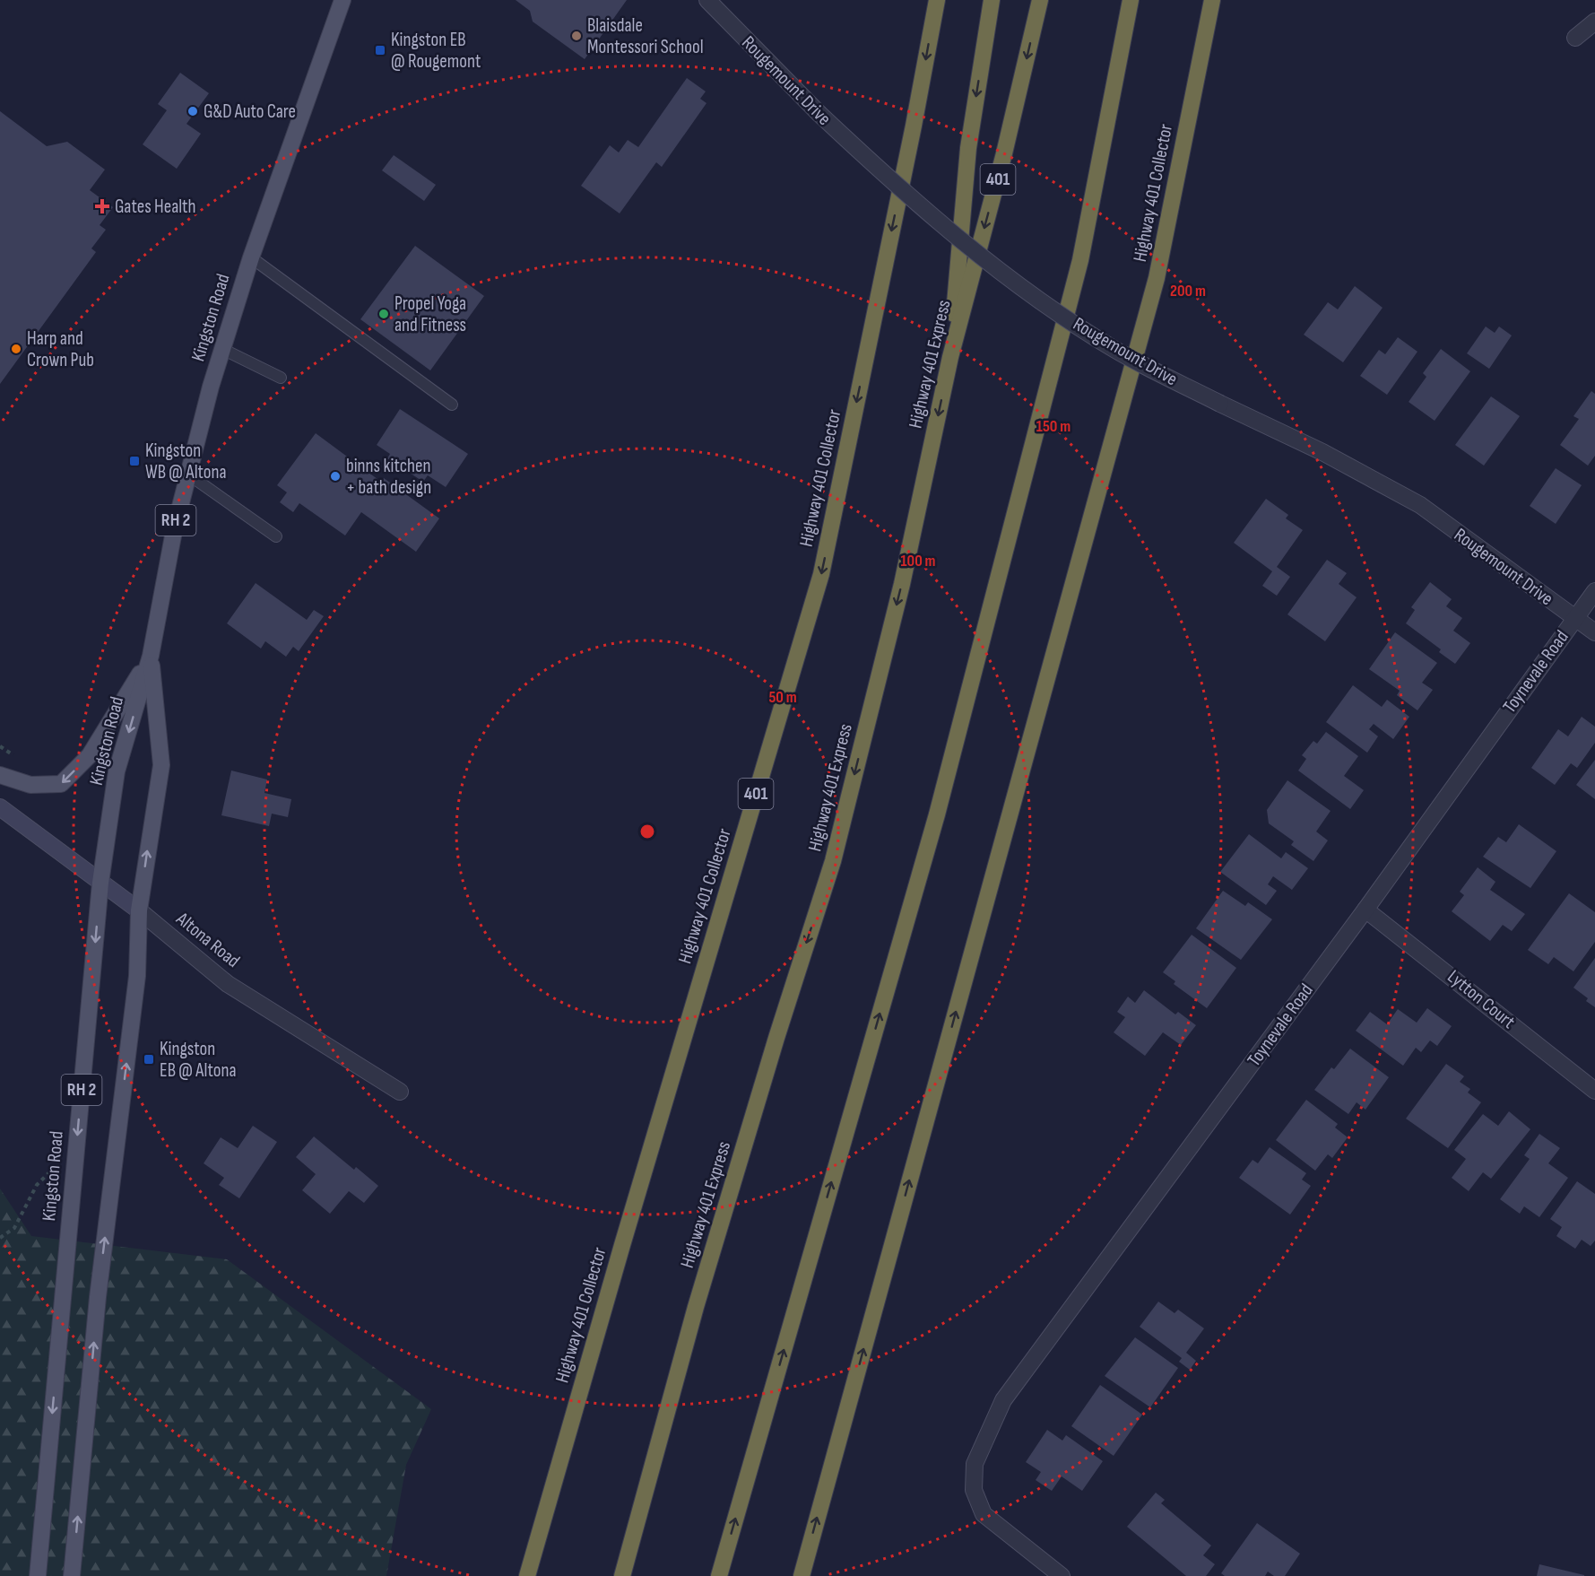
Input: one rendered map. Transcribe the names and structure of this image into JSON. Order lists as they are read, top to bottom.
{
  "streets": {
    "highway": ["401", "Highway 401 Collector", "Highway 401 Express"],
    "main road": ["Kingston Road", "RH 2", "Altona Road"],
    "street": ["Rougemount Drive", "Toynevale Road", "Lytton Court"]
  },
  "crossings": [
    ["Rougemount Drive", "Toynevale Road"],
    ["Kingston Road", "Altona Road"],
    ["Toynevale Road", "Lytton Court"]
  ],
  "places": {
    "other": [
      "Blaisdale Montessori School",
      "G&D Auto Care",
      "Propel Yoga and Fitness",
      "Harp and Crown Pub",
      "binns kitchen + bath design"
    ],
    "transit": ["Kingston EB @ Rougemont", "Kingston WB @ Altona", "Kingston EB @ Altona"],
    "health": ["Gates Health"]
  },
  "rings": [
    "200 m",
    "150 m",
    "100 m",
    "50 m"
  ]
}
